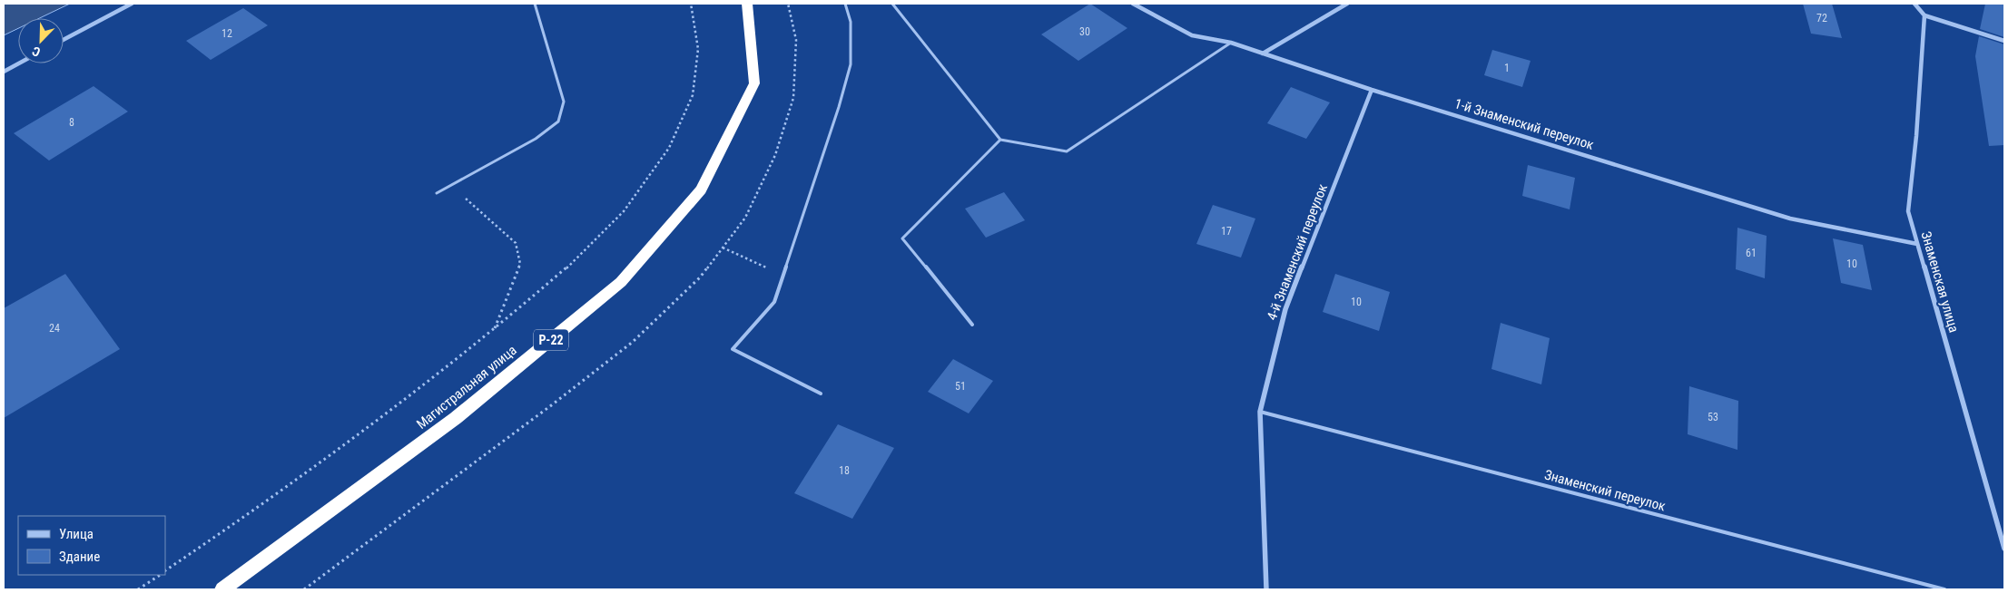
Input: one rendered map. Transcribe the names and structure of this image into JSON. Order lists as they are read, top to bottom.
{
  "streets": {
    "highway": ["Р-22", "Магистральная улица"],
    "street": ["1-й Знаменский переулок", "4-й Знаменский переулок", "Знаменская улица"],
    "lane": ["Знаменский переулок"]
  },
  "crossings": [
    ["1-й Знаменский переулок", "4-й Знаменский переулок"],
    ["1-й Знаменский переулок", "Знаменская улица"],
    ["4-й Знаменский переулок", "Знаменский переулок"]
  ],
  "house_numbers": [
    "72",
    "30",
    "12",
    "1",
    "8",
    "17",
    "61",
    "10",
    "10",
    "24",
    "51",
    "53",
    "18"
  ],
  "legend": ["Улица", "Здание"],
  "north": "bottom left"
}
